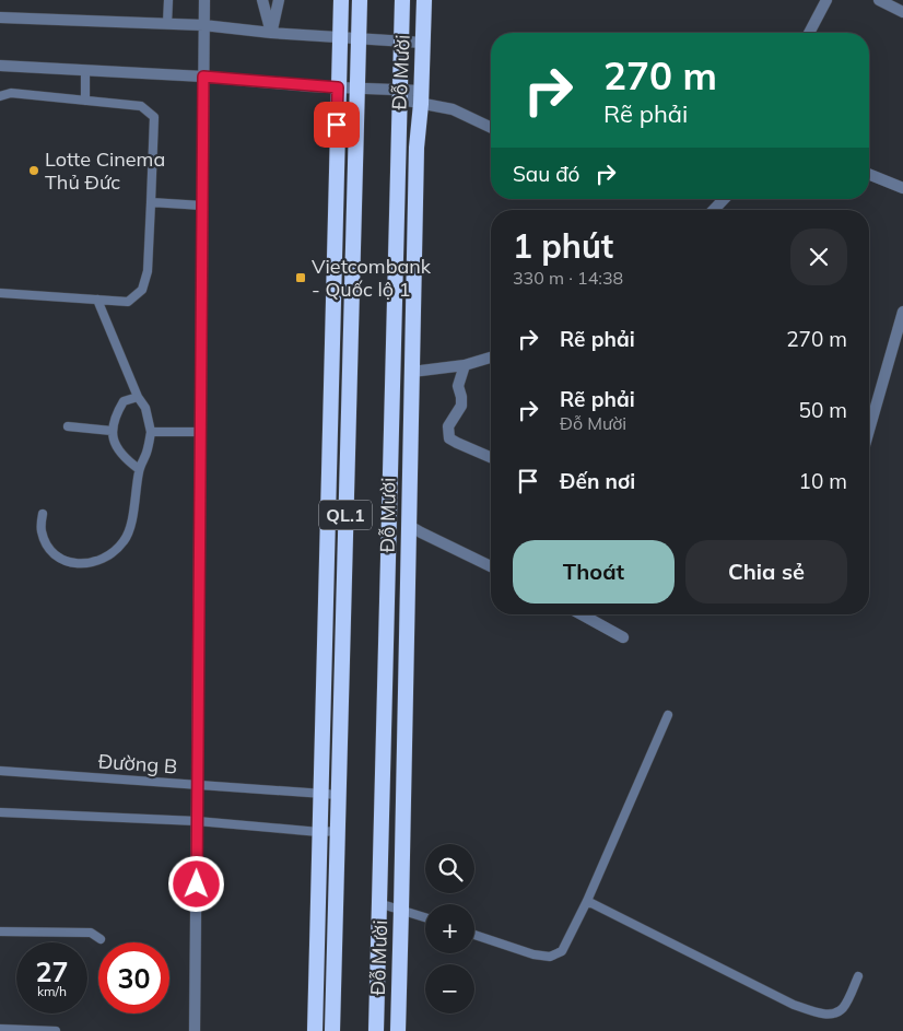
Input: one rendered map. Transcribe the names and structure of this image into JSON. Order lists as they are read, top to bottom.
{
  "streets": {
    "highway": ["Đỗ Mười", "QL.1"],
    "lane": ["Đường B"]
  },
  "crossings": [
    ["QL.1", "Đường B"]
  ],
  "places": {
    "other": ["Lotte Cinema Thủ Đức"],
    "transit": ["Vietcombank - Quốc lộ 1"]
  },
  "page": {
    "turn": ["270 m", "Rẽ phải"],
    "then": "Sau đó",
    "heading": ["1 phút", "330 m · 14:38"],
    "list": [
      {
        "name": "Rẽ phải",
        "value": "270 m"
      },
      {
        "name": "Rẽ phải",
        "note": "Đỗ Mười",
        "value": "50 m"
      },
      {
        "name": "Đến nơi",
        "value": "10 m"
      }
    ],
    "buttons": ["Thoát", "Chia sẻ"],
    "map_buttons": ["+", "−"],
    "speed": "27 km/h",
    "limit": "30"
  }
}
